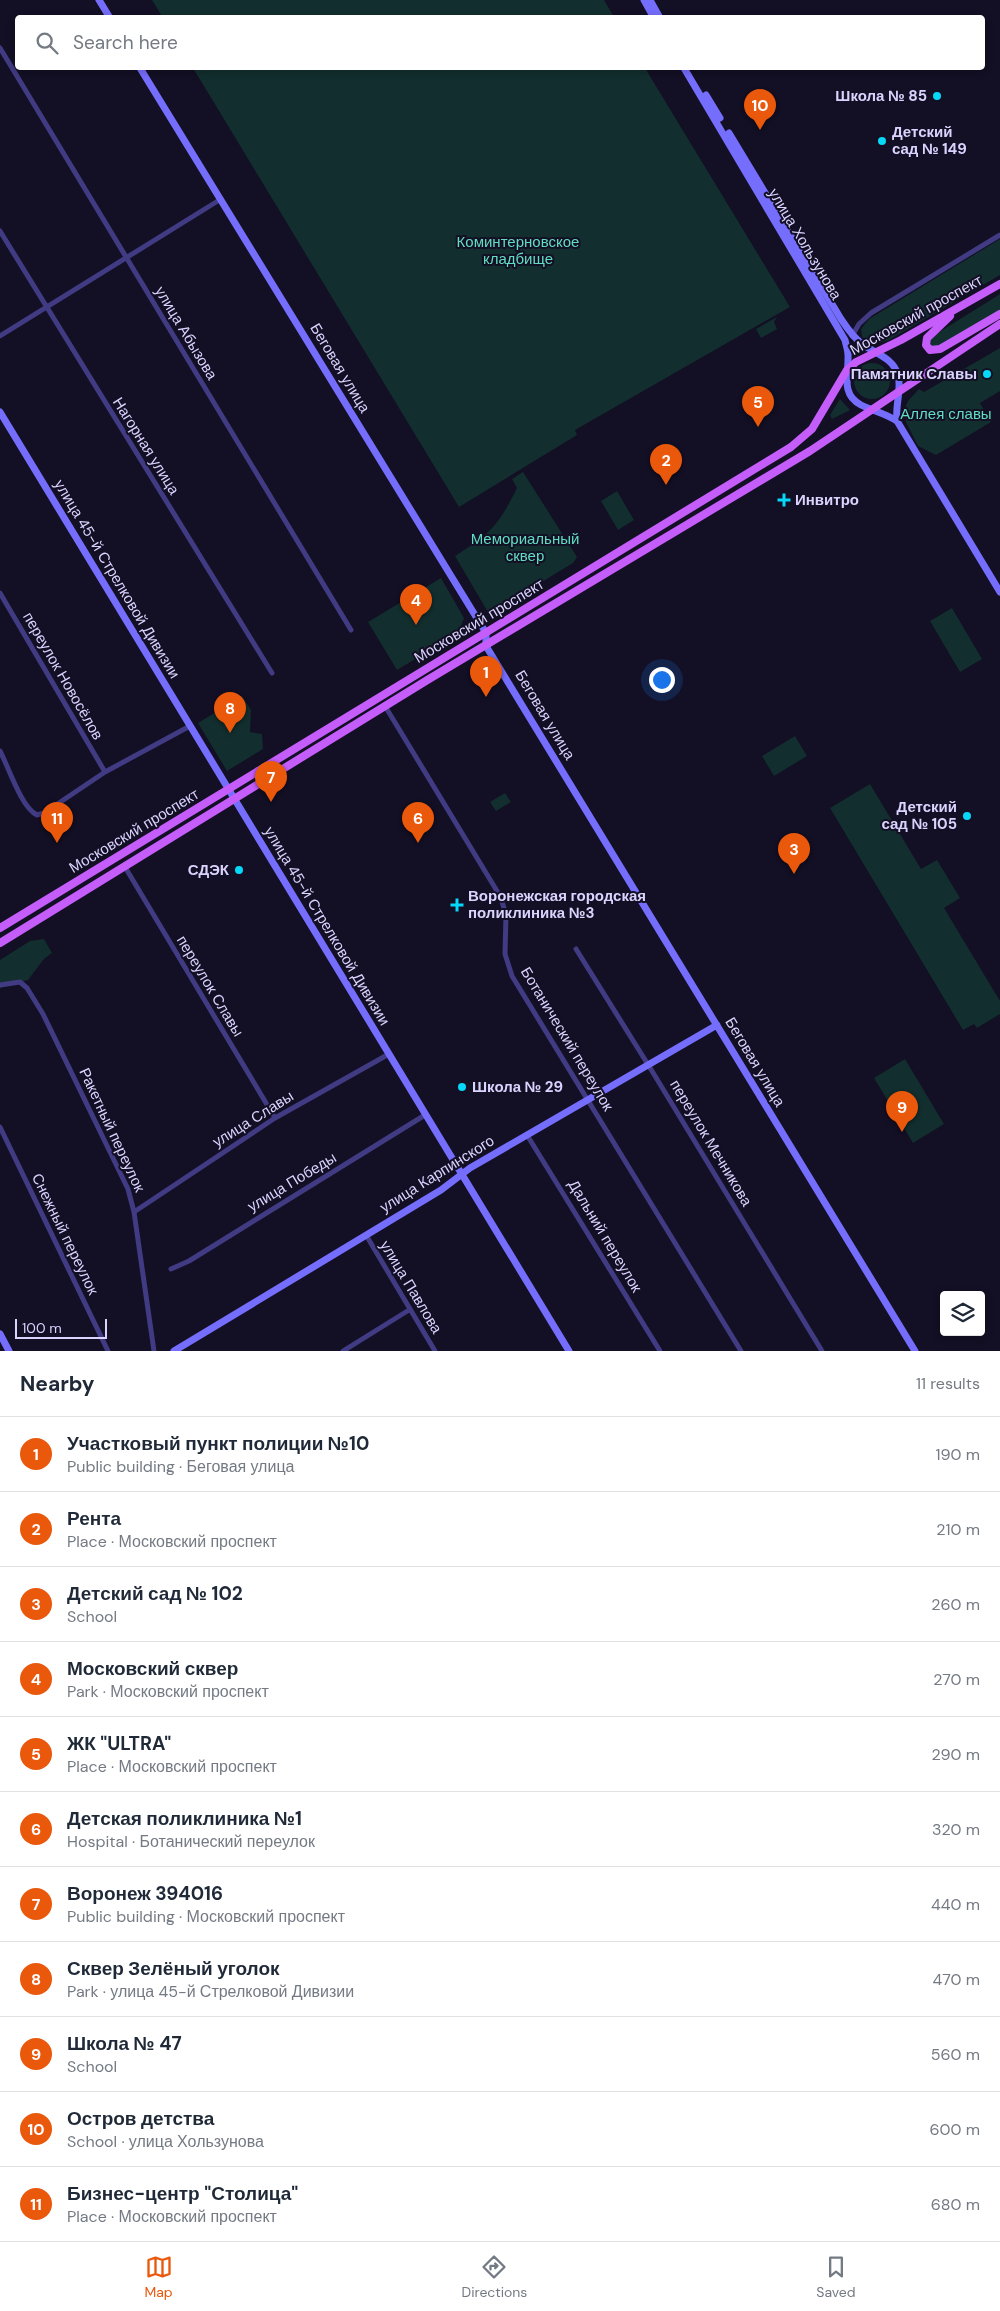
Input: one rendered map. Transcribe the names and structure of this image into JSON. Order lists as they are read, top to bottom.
{
  "streets": {
    "main road": ["Московский проспект"],
    "street": [
      "улица Хользунова",
      "улица Абызова",
      "Беговая улица",
      "Нагорная улица",
      "улица 45-й Стрелковой Дивизии",
      "переулок Новосёлов",
      "переулок Славы",
      "Ботанический переулок",
      "улица Славы",
      "Ракетный переулок",
      "переулок Мечникова",
      "улица Карпинского",
      "улица Победы",
      "Снежный переулок",
      "Дальний переулок",
      "улица Павлова"
    ]
  },
  "crossings": [
    ["улица Хользунова", "Московский проспект"],
    ["Московский проспект", "Беговая улица"],
    ["Московский проспект", "улица 45-й Стрелковой Дивизии"],
    ["Московский проспект", "переулок Славы"],
    ["Московский проспект", "Ботанический переулок"],
    ["Беговая улица", "улица Карпинского"],
    ["улица 45-й Стрелковой Дивизии", "улица Славы"],
    ["улица 45-й Стрелковой Дивизии", "улица Карпинского"],
    ["улица 45-й Стрелковой Дивизии", "улица Победы"],
    ["переулок Славы", "улица Славы"],
    ["Ботанический переулок", "улица Карпинского"],
    ["улица Славы", "Ракетный переулок"],
    ["переулок Мечникова", "улица Карпинского"],
    ["улица Карпинского", "Дальний переулок"],
    ["улица Карпинского", "улица Павлова"]
  ],
  "parks": ["Коминтерновское кладбище", "Аллея славы", "Мемориальный сквер"],
  "places": {
    "other": [
      "Школа № 85",
      "Детский сад № 149",
      "Памятник Славы",
      "Детский сад № 105",
      "СДЭК",
      "Школа № 29"
    ],
    "health": ["Инвитро", "Воронежская городская поликлиника №3"]
  },
  "scale_bar": "100 m",
  "page": {
    "search": "Search here",
    "pins": [
      "10",
      "5",
      "2",
      "4",
      "1",
      "8",
      "7",
      "6",
      "11",
      "3",
      "9"
    ],
    "scale": "100 m",
    "heading": ["Nearby", "11 results"],
    "list": [
      {
        "mark": "1",
        "name": "Участковый пункт полиции №10",
        "note": "Public building · Беговая улица",
        "value": "190 m"
      },
      {
        "mark": "2",
        "name": "Рента",
        "note": "Place · Московский проспект",
        "value": "210 m"
      },
      {
        "mark": "3",
        "name": "Детский сад № 102",
        "note": "School",
        "value": "260 m"
      },
      {
        "mark": "4",
        "name": "Московский сквер",
        "note": "Park · Московский проспект",
        "value": "270 m"
      },
      {
        "mark": "5",
        "name": "ЖК \"ULTRA\"",
        "note": "Place · Московский проспект",
        "value": "290 m"
      },
      {
        "mark": "6",
        "name": "Детская поликлиника №1",
        "note": "Hospital · Ботанический переулок",
        "value": "320 m"
      },
      {
        "mark": "7",
        "name": "Воронеж 394016",
        "note": "Public building · Московский проспект",
        "value": "440 m"
      },
      {
        "mark": "8",
        "name": "Сквер Зелёный уголок",
        "note": "Park · улица 45-й Стрелковой Дивизии",
        "value": "470 m"
      },
      {
        "mark": "9",
        "name": "Школа № 47",
        "note": "School",
        "value": "560 m"
      },
      {
        "mark": "10",
        "name": "Остров детства",
        "note": "School · улица Хользунова",
        "value": "600 m"
      },
      {
        "mark": "11",
        "name": "Бизнес-центр \"Столица\"",
        "note": "Place · Московский проспект",
        "value": "680 m"
      }
    ],
    "nav": ["Map", "Directions", "Saved"]
  }
}
